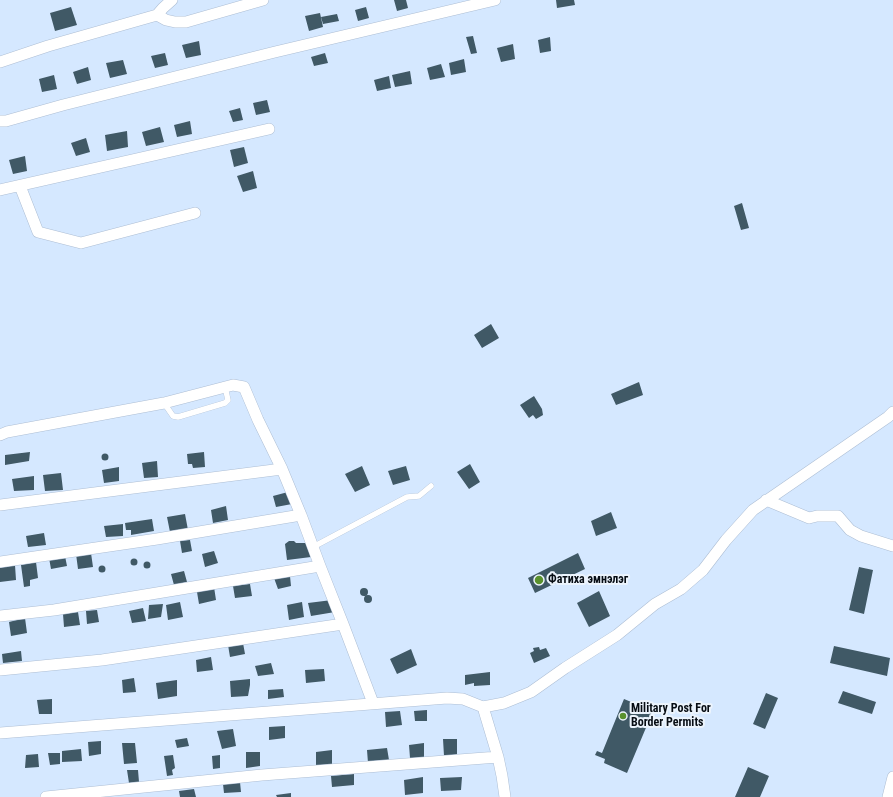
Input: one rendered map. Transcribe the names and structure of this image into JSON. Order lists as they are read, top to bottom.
{
  "places": ["Фатиха эмнэлэг", "Military Post For Border Permits"]
}
